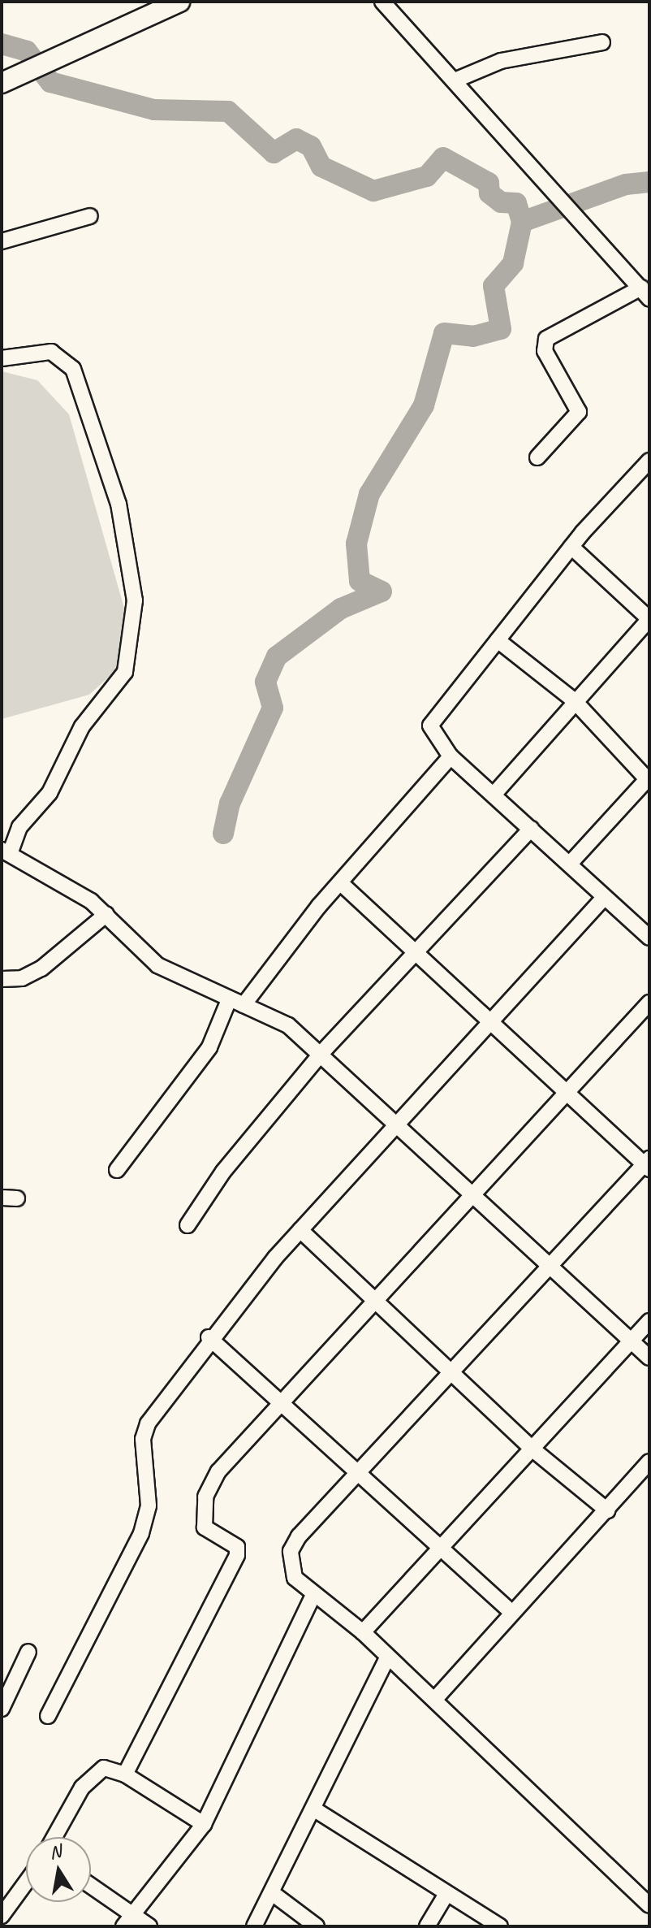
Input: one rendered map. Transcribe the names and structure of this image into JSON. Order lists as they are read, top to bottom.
{
  "north": "top"
}
